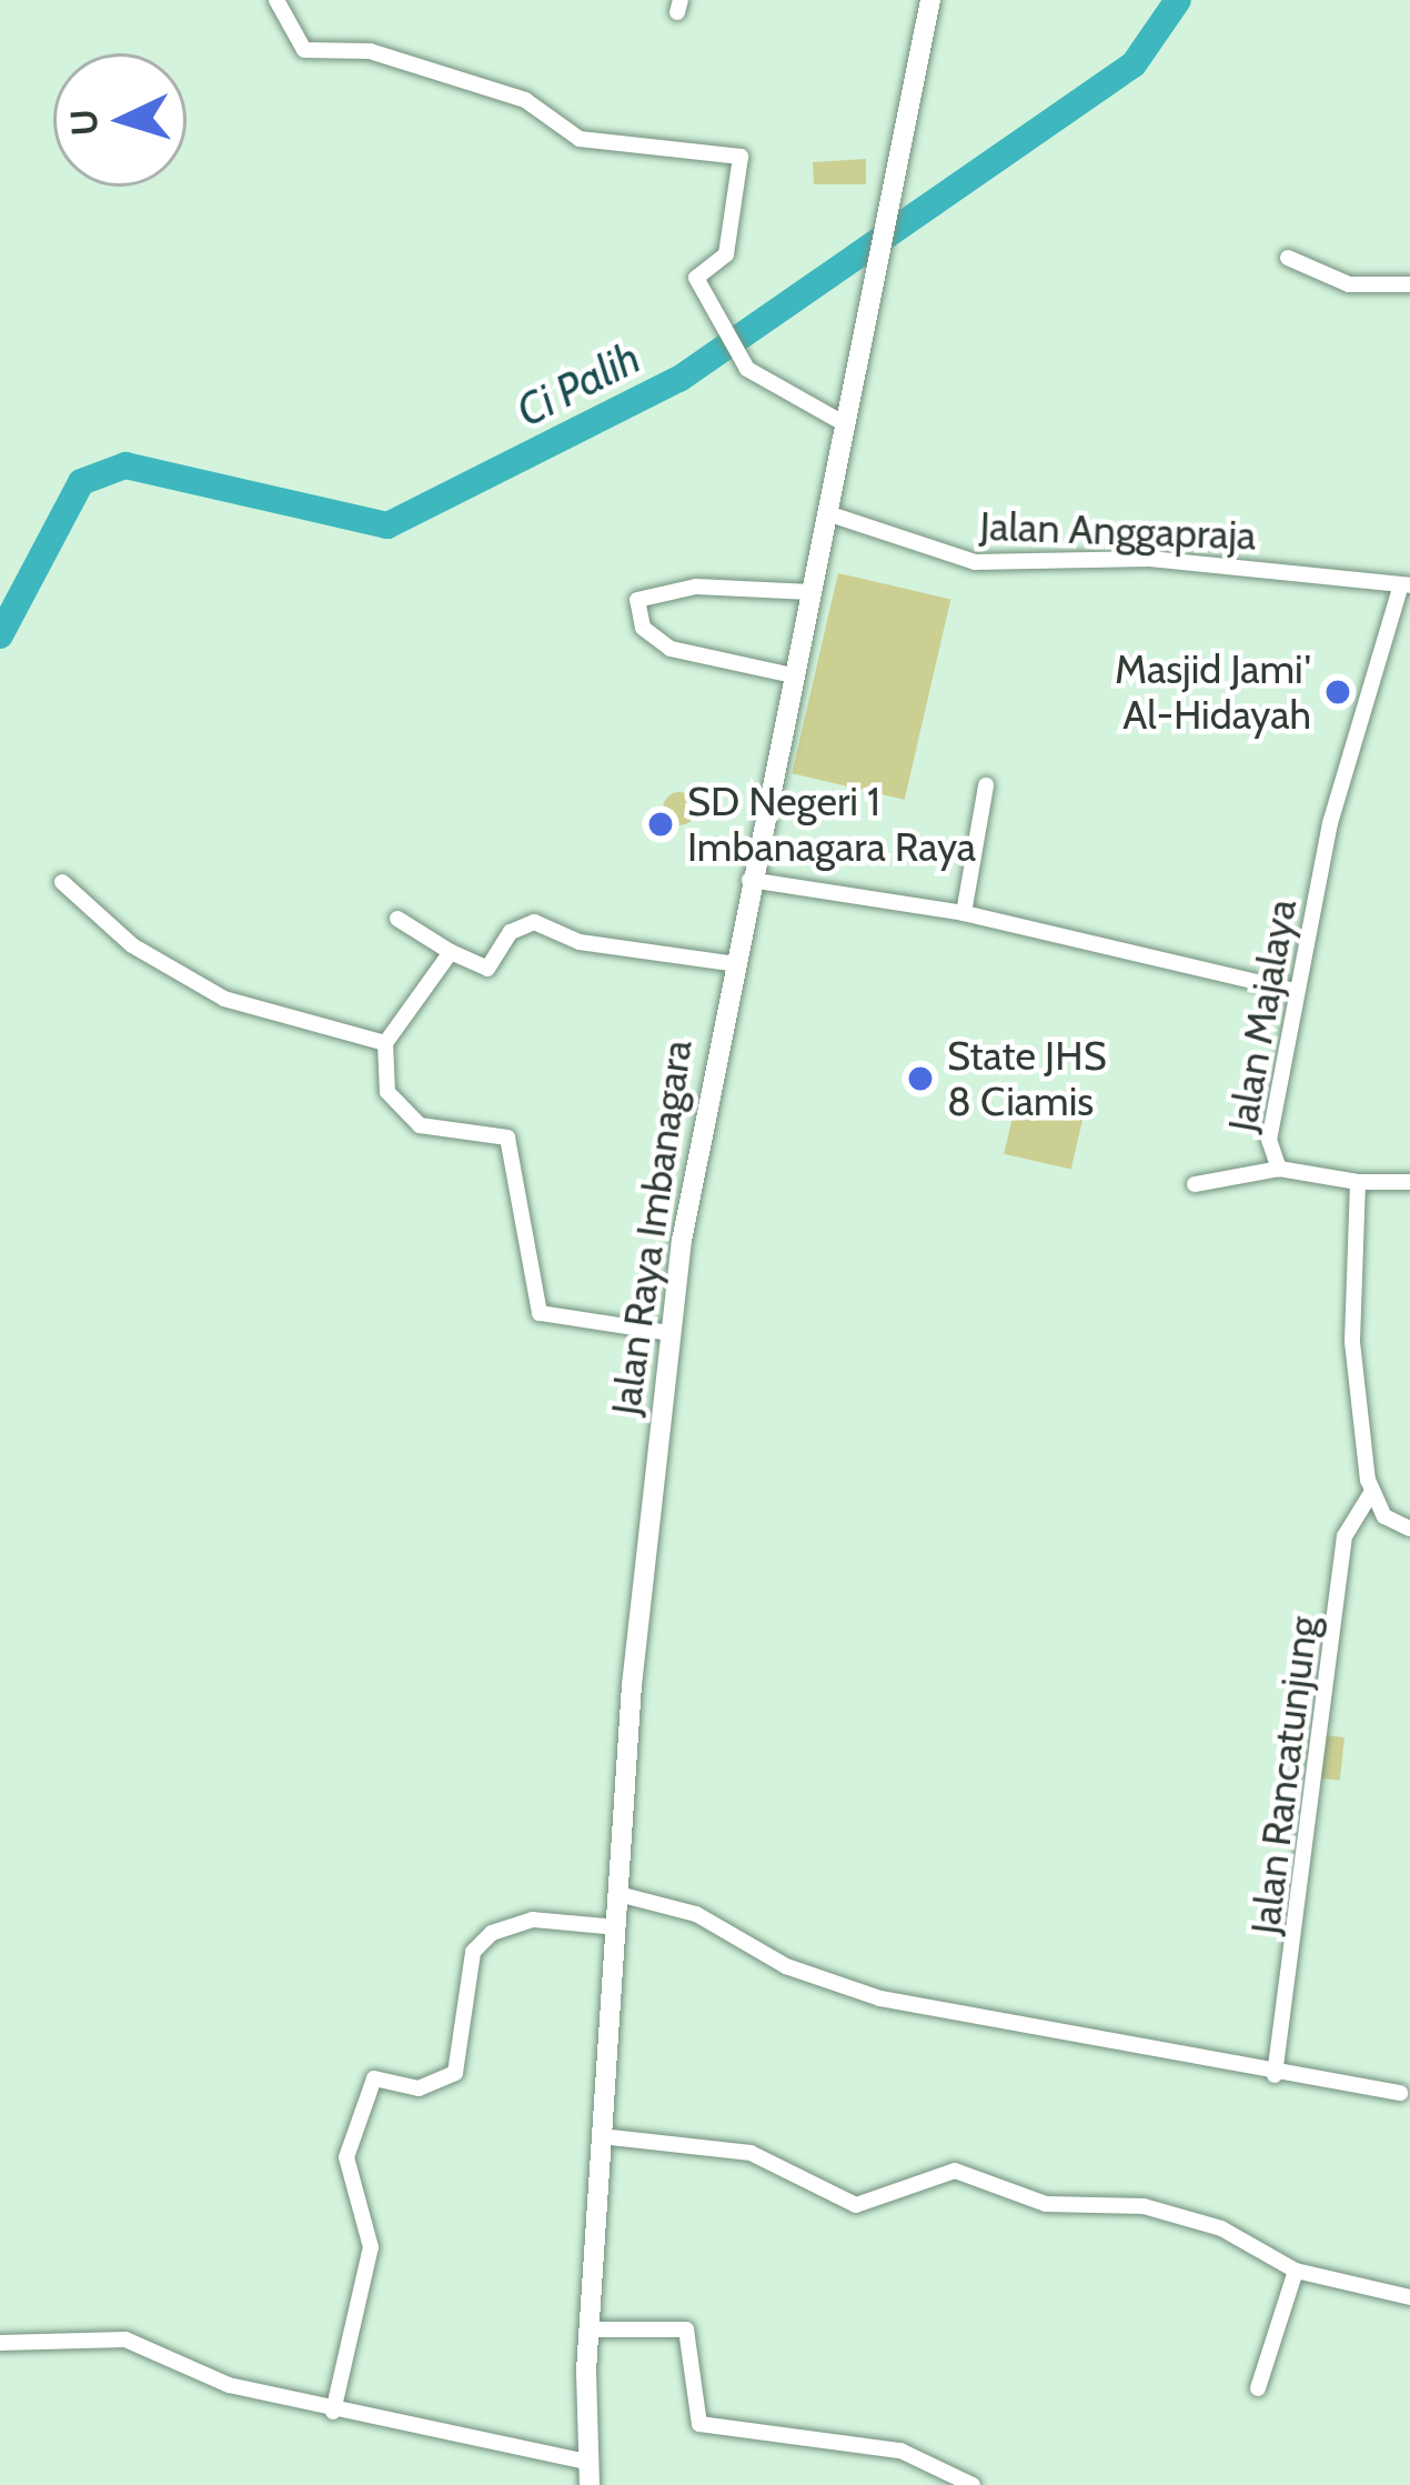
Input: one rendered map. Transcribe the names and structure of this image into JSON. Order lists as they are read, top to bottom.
{
  "streets": {
    "highway": ["Jalan Raya Imbanagara"],
    "street": ["Jalan Anggapraja", "Jalan Majalaya", "Jalan Rancatunjung"]
  },
  "crossings": [
    ["Jalan Anggapraja", "Jalan Majalaya"],
    ["Jalan Anggapraja", "Jalan Raya Imbanagara"]
  ],
  "water": ["Ci Palih"],
  "places": ["Masjid Jami' Al-Hidayah", "SD Negeri 1 Imbanagara Raya", "State JHS 8 Ciamis"],
  "north": "left"
}
